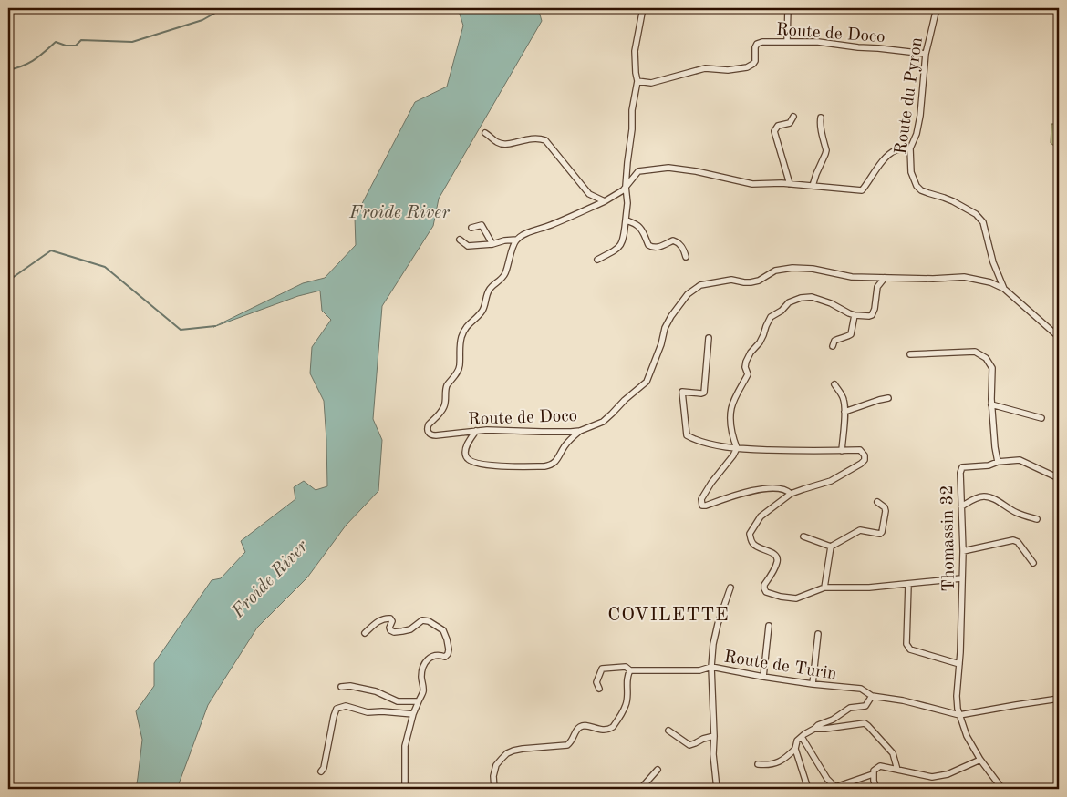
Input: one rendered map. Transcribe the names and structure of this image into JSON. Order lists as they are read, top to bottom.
{
  "streets": {
    "street": [
      "Route de Doco",
      "Route du Pyron",
      "Thomassin 32",
      "Route de Turin"
    ]
  },
  "crossings": [
    ["Route de Doco", "Route du Pyron"],
    ["Thomassin 32", "Route de Turin"]
  ],
  "districts": ["COVILETTE"],
  "water": ["Froide River"]
}
